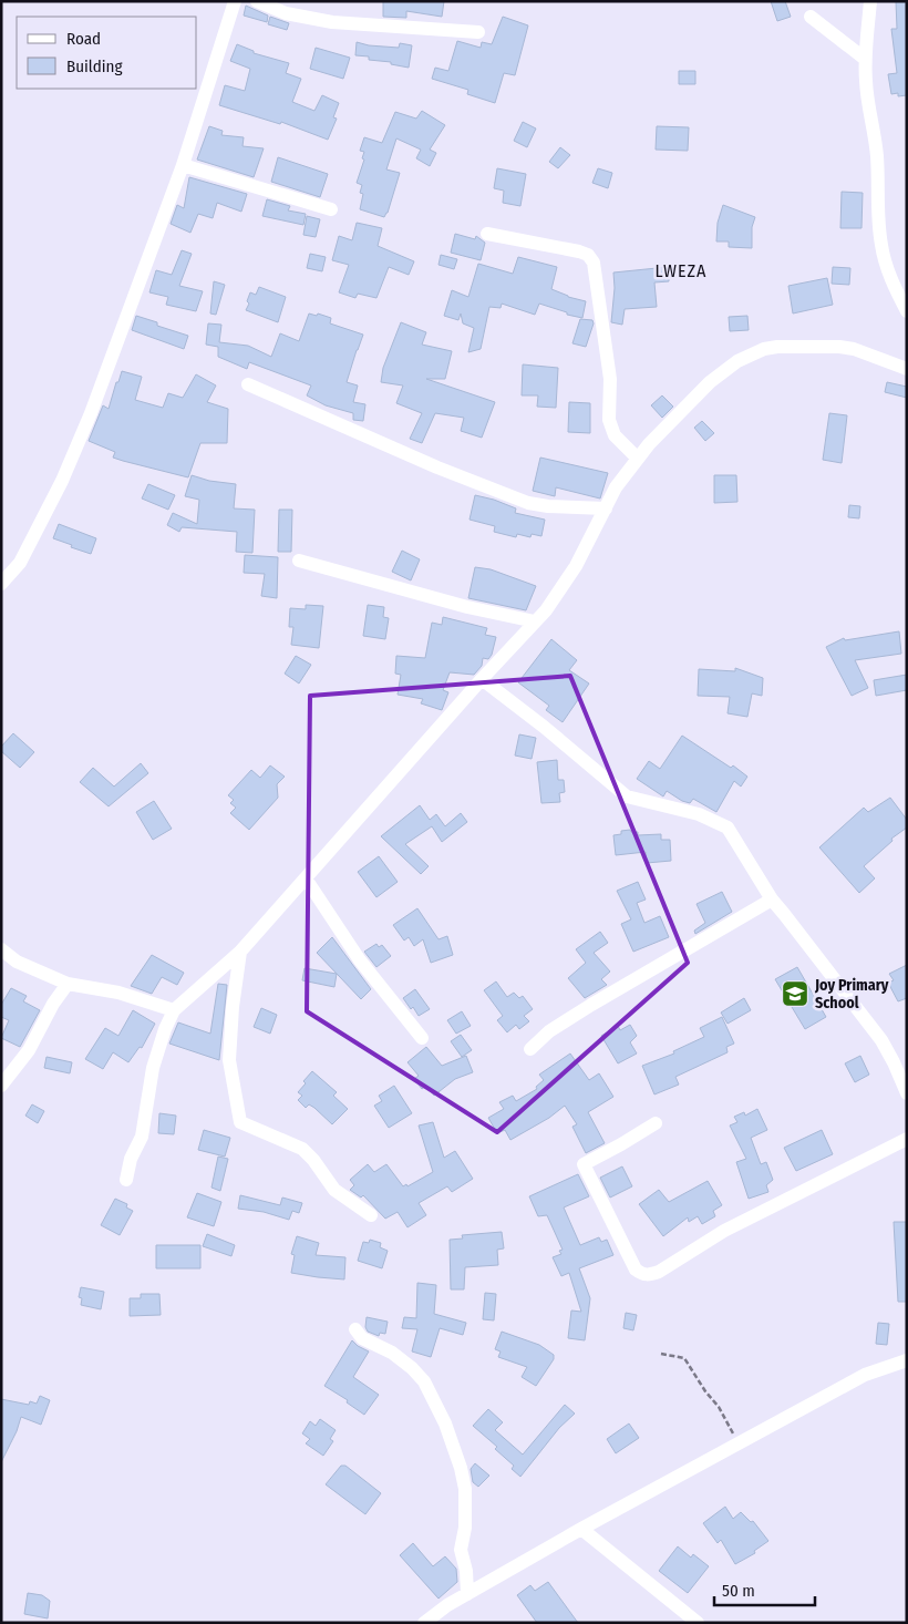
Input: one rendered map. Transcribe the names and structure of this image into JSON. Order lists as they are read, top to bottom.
{
  "districts": ["LWEZA"],
  "places": {
    "school or university": ["Joy Primary School"]
  },
  "legend": ["Road", "Building"],
  "scale_bar": "50 m"
}
